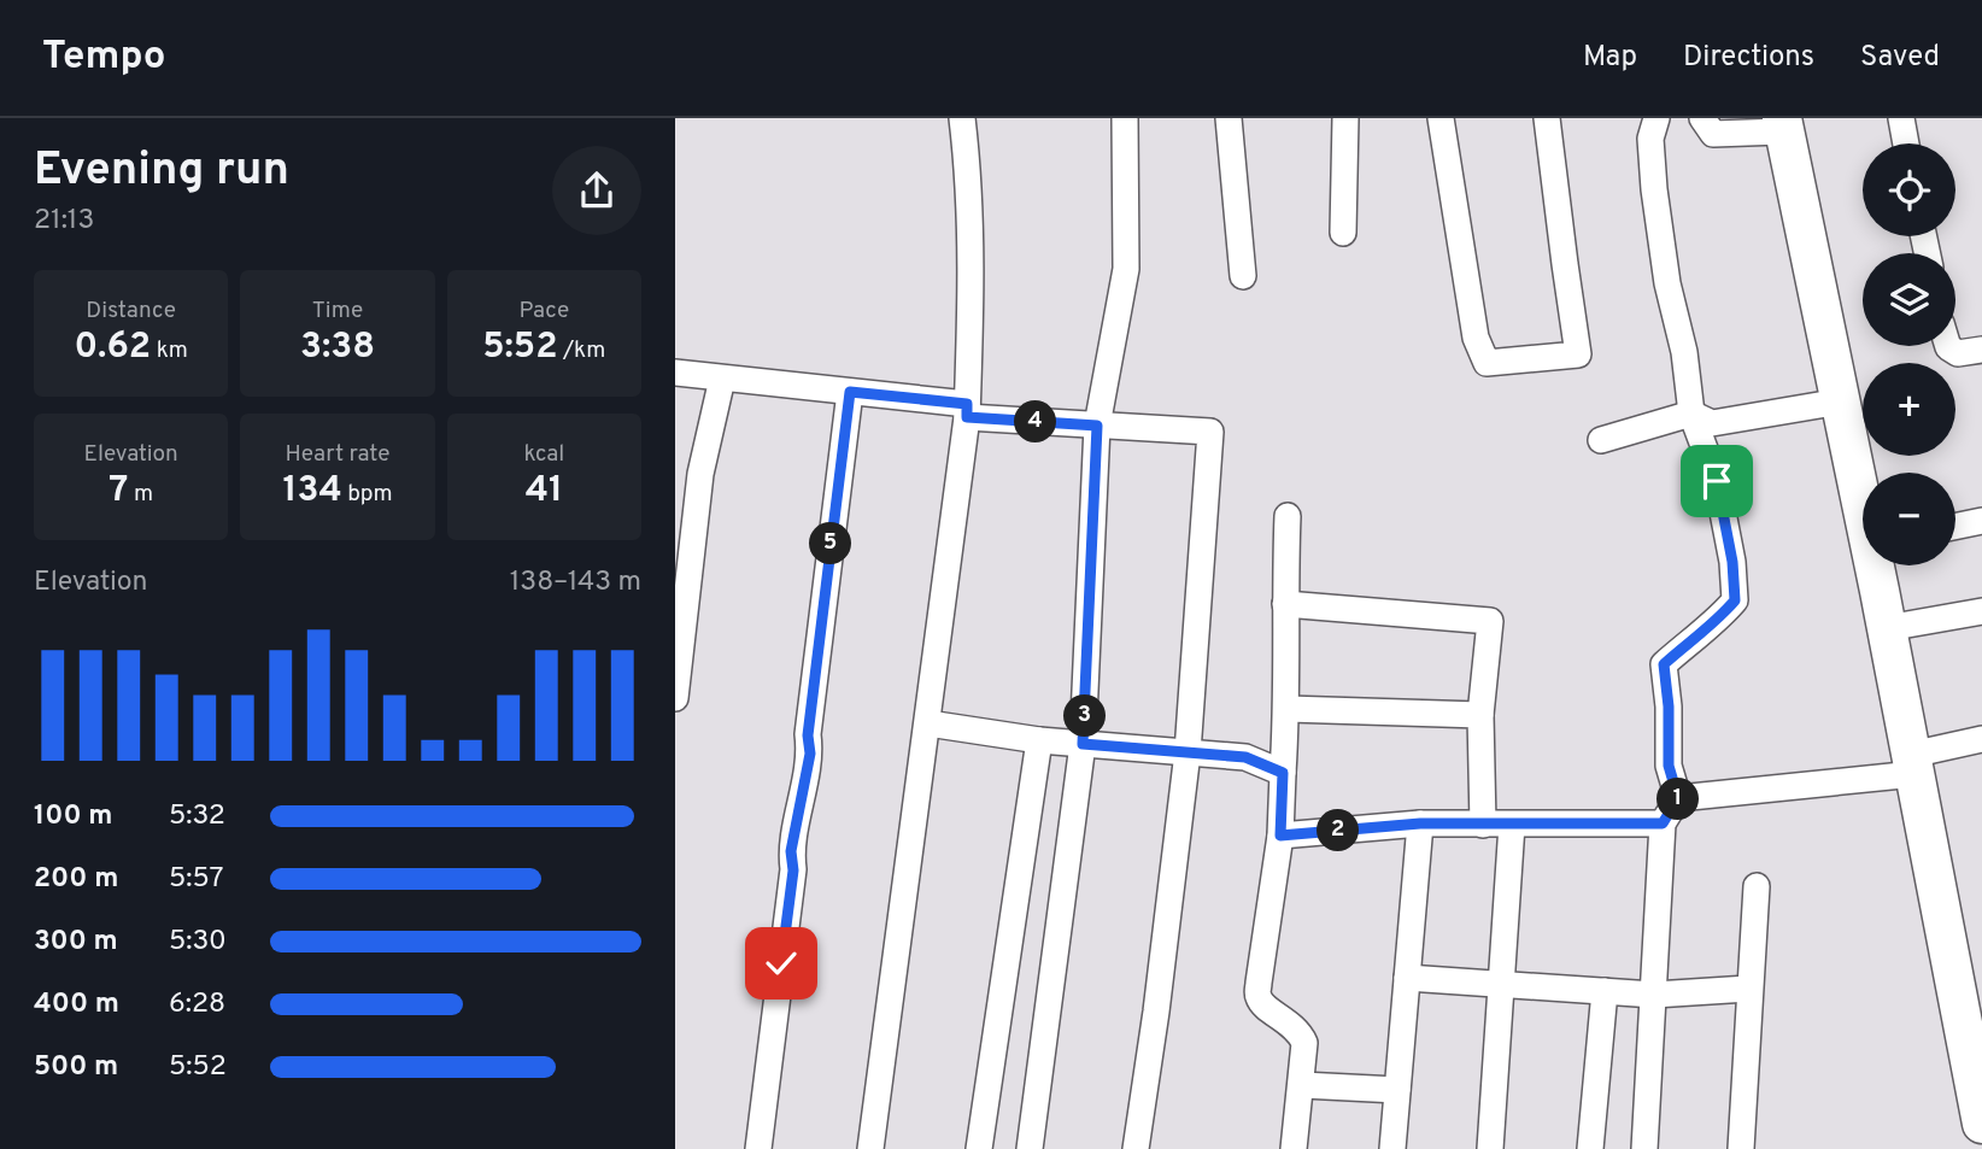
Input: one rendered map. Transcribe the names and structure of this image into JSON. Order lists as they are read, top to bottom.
{
  "page": {
    "header": "Tempo",
    "nav": ["Map", "Directions", "Saved"],
    "heading": ["Evening run", "21:13"],
    "map_buttons": ["+", "−"],
    "stats": [
      ["Distance", "0.62 km"],
      ["Time", "3:38"],
      ["Pace", "5:52 /km"],
      ["Elevation", "7 m"],
      ["Heart rate", "134 bpm"],
      ["kcal", "41"]
    ],
    "pins": [
      "4",
      "5",
      "3",
      "1",
      "2"
    ],
    "chart": ["Elevation", "138–143 m"],
    "list": [
      {
        "name": "100 m",
        "note": "5:32"
      },
      {
        "name": "200 m",
        "note": "5:57"
      },
      {
        "name": "300 m",
        "note": "5:30"
      },
      {
        "name": "400 m",
        "note": "6:28"
      },
      {
        "name": "500 m",
        "note": "5:52"
      }
    ]
  }
}
